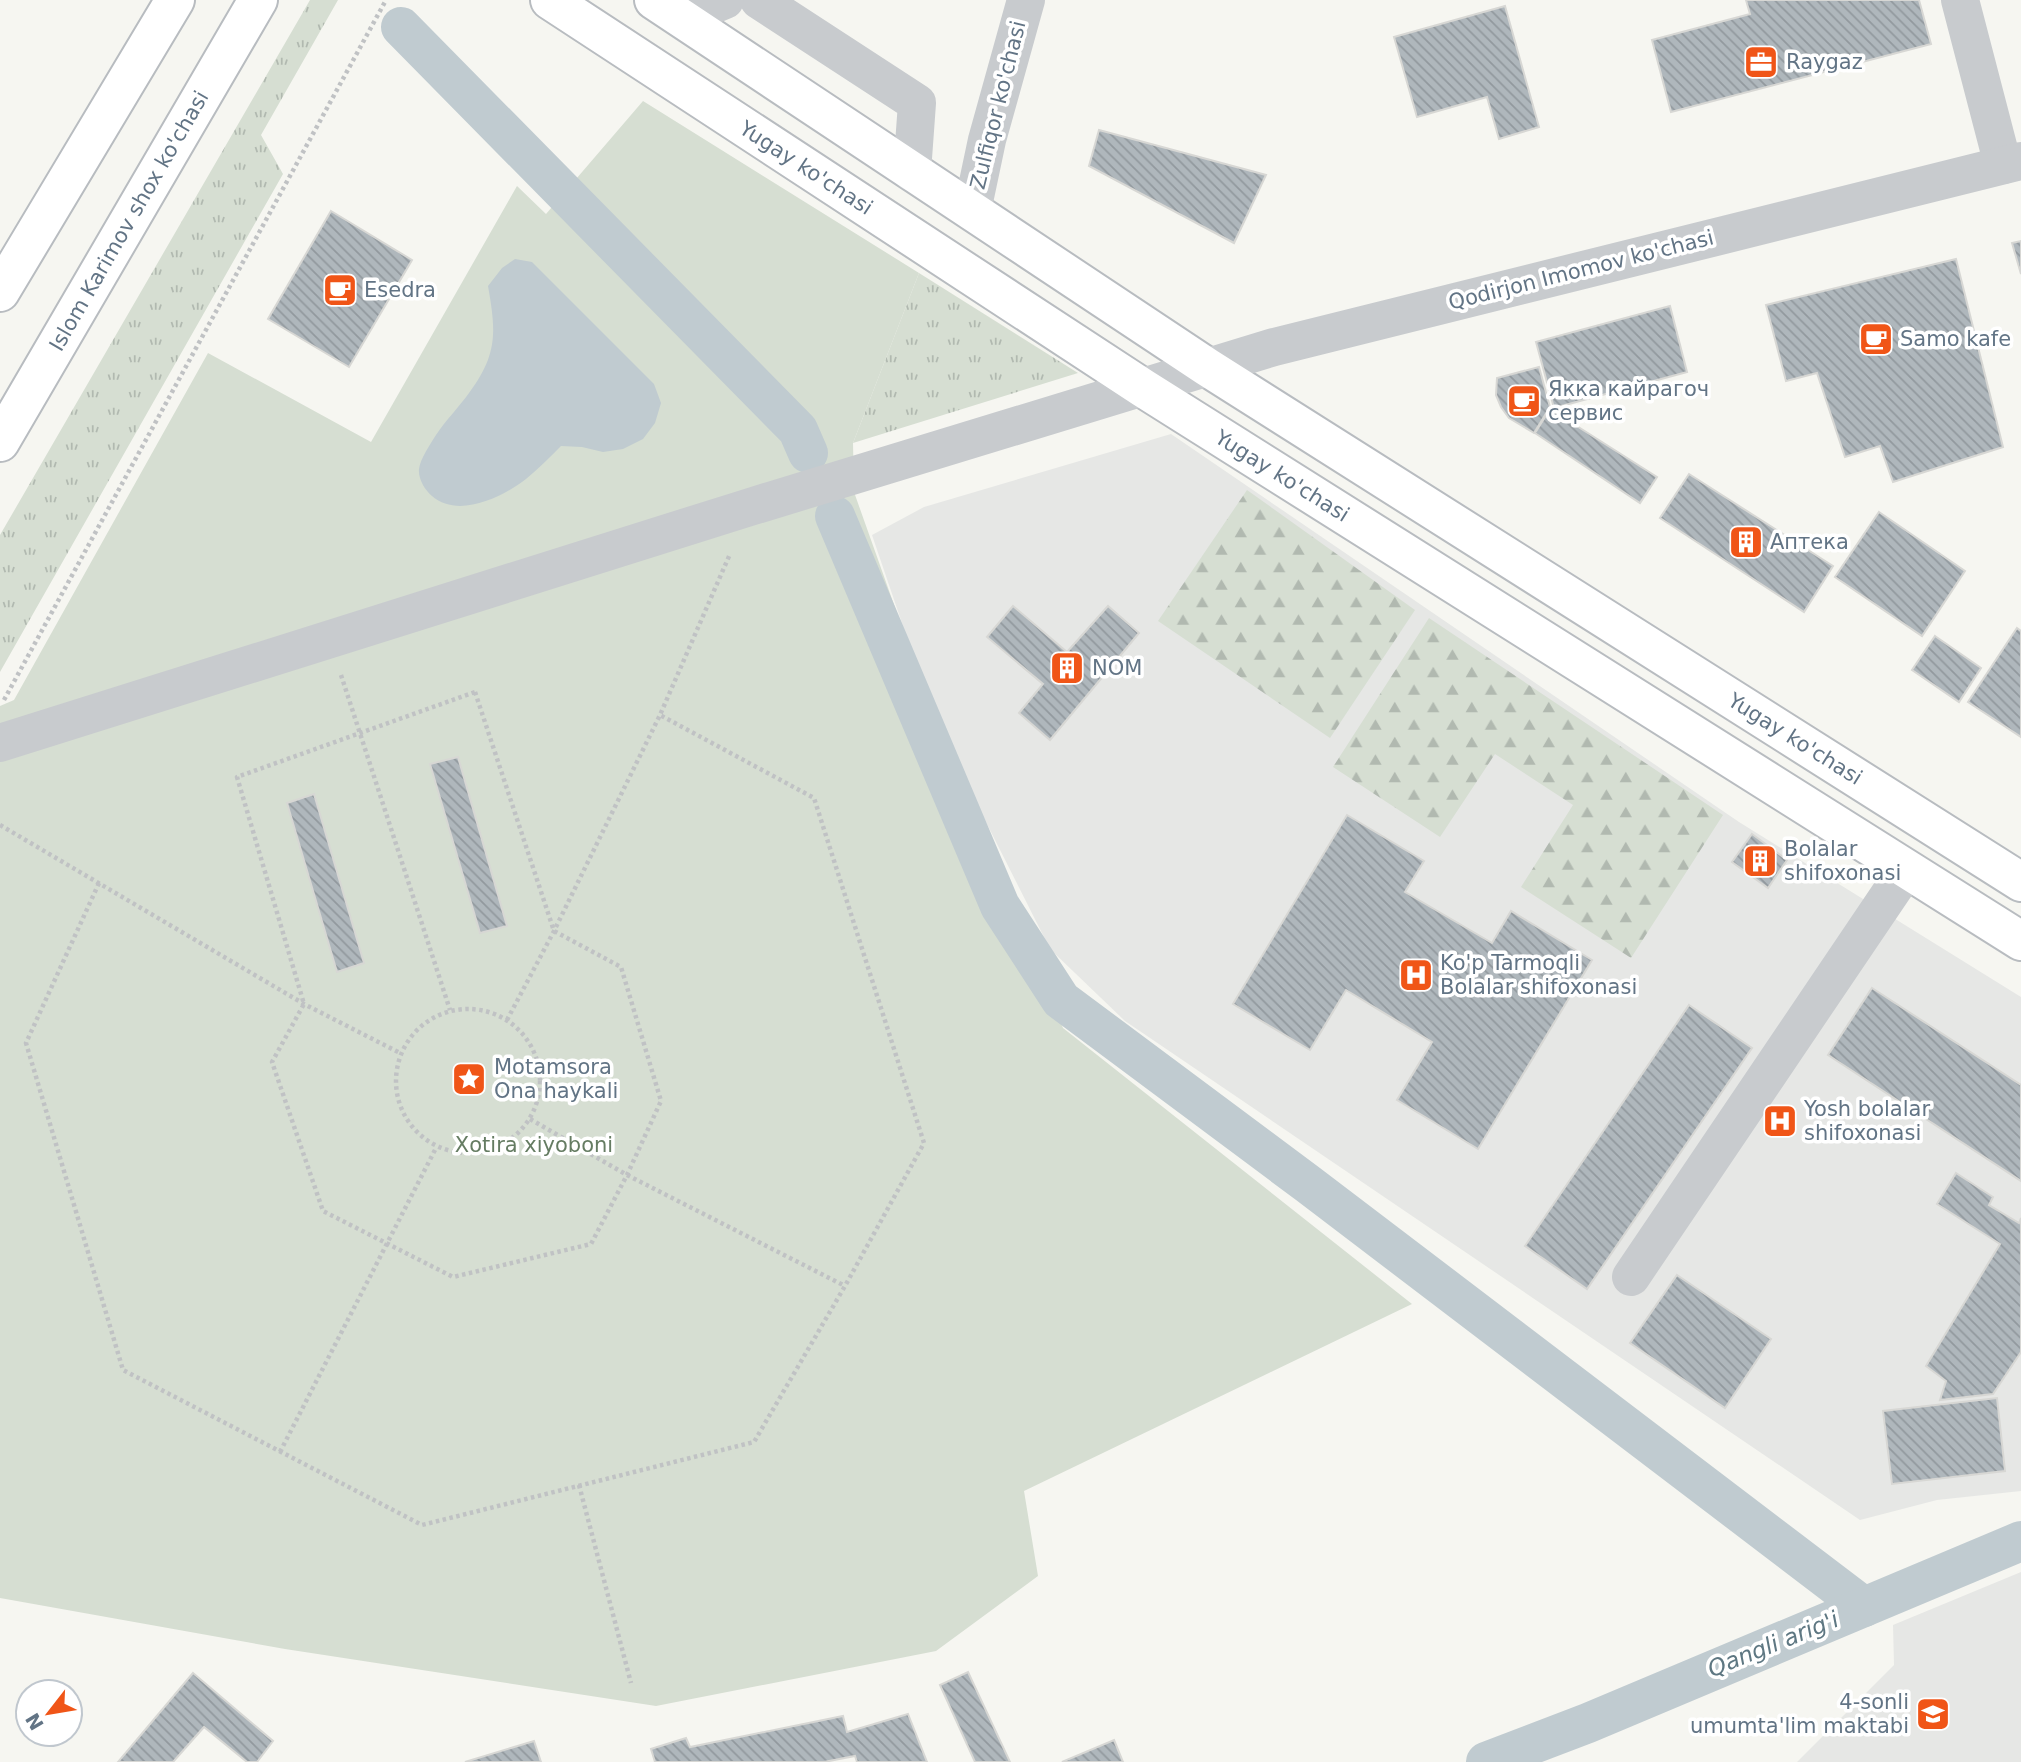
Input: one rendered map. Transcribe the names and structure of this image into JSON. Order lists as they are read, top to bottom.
{
  "streets": {
    "main road": ["Yugay ko'chasi", "Islom Karimov shox ko'chasi"],
    "street": ["Zulfiqor ko'chasi", "Qodirjon Imomov ko'chasi"]
  },
  "crossings": [
    ["Zulfiqor ko'chasi", "Yugay ko'chasi"],
    ["Yugay ko'chasi", "Qodirjon Imomov ko'chasi"]
  ],
  "water": ["Qangli arig'i"],
  "parks": ["Xotira xiyoboni"],
  "places": {
    "office": ["Raygaz"],
    "cafe": ["Esedra", "Samo kafe", "Якка кайрагоч сервис"],
    "building": ["Аптека", "NOM", "Bolalar shifoxonasi"],
    "hospital": ["Ko'p Tarmoqli Bolalar shifoxonasi", "Yosh bolalar shifoxonasi"],
    "place": ["Motamsora Ona haykali"],
    "school or university": ["4-sonli umumta'lim maktabi"]
  },
  "north": "bottom left"
}
